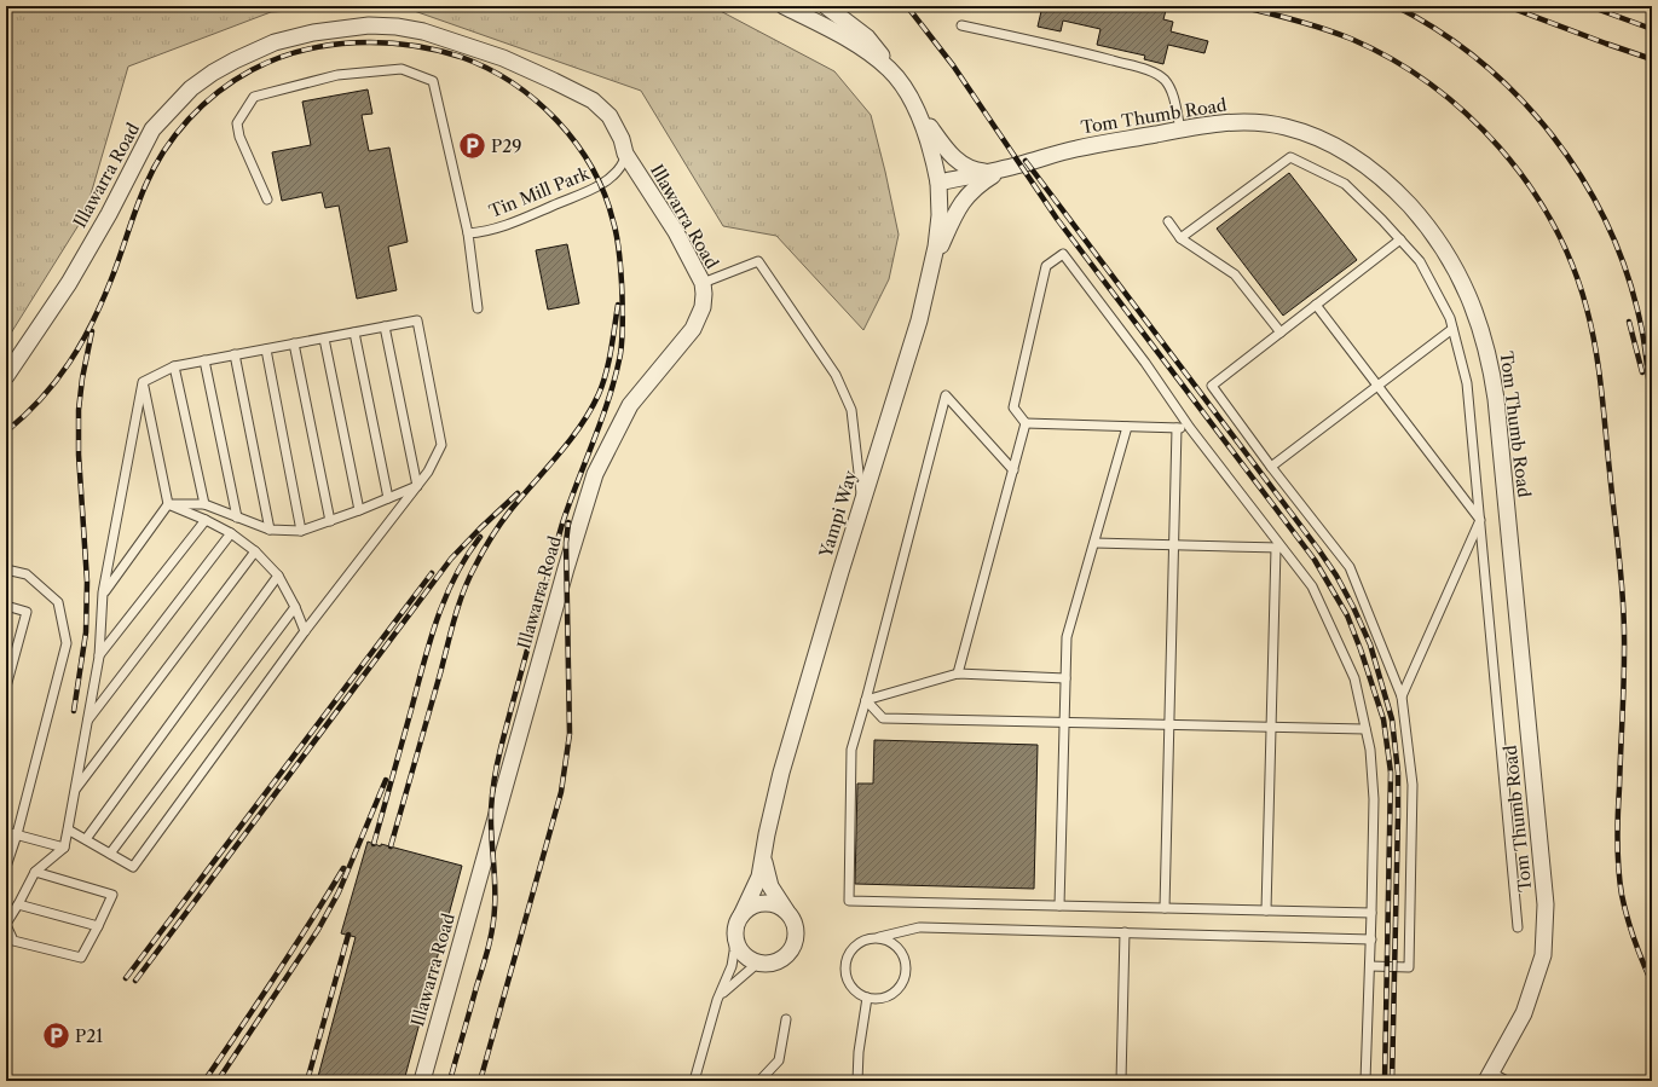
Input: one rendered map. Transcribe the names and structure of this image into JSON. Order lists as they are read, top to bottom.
{
  "streets": {
    "street": ["Tom Thumb Road", "Illawarra Road", "Yampi Way"],
    "lane": ["Tin Mill Park"]
  },
  "crossings": [
    ["Tom Thumb Road", "Yampi Way"],
    ["Illawarra Road", "Tin Mill Park"]
  ],
  "places": {
    "parking": ["P29", "P21"]
  }
}
